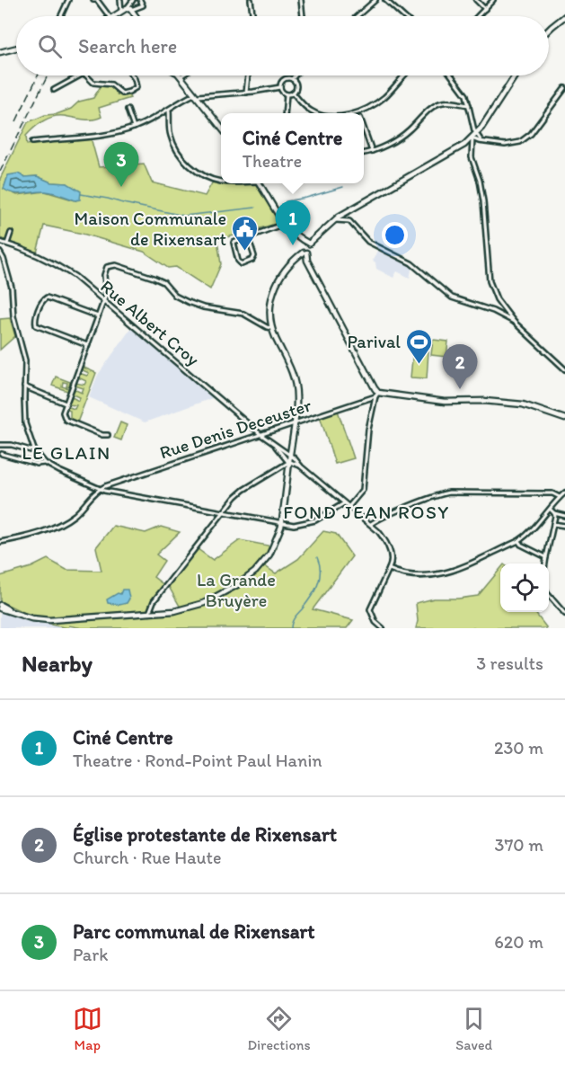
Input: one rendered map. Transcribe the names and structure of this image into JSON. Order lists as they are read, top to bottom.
{
  "streets": {
    "street": ["Rue Albert Croy", "Rue Denis Deceuster"]
  },
  "crossings": [
    ["Rue Albert Croy", "Rue Denis Deceuster"]
  ],
  "districts": ["LE GLAIN", "FOND JEAN ROSY"],
  "parks": ["La Grande Bruyère"],
  "places": {
    "public building": ["Maison Communale de Rixensart"],
    "sports": ["Parival"]
  },
  "page": {
    "search": "Search here",
    "popup": ["Ciné Centre", "Theatre"],
    "pins": ["3", "1", "2"],
    "heading": ["Nearby", "3 results"],
    "list": [
      {
        "mark": "1",
        "name": "Ciné Centre",
        "note": "Theatre · Rond-Point Paul Hanin",
        "value": "230 m"
      },
      {
        "mark": "2",
        "name": "Église protestante de Rixensart",
        "note": "Church · Rue Haute",
        "value": "370 m"
      },
      {
        "mark": "3",
        "name": "Parc communal de Rixensart",
        "note": "Park",
        "value": "620 m"
      }
    ],
    "nav": ["Map", "Directions", "Saved"]
  }
}
